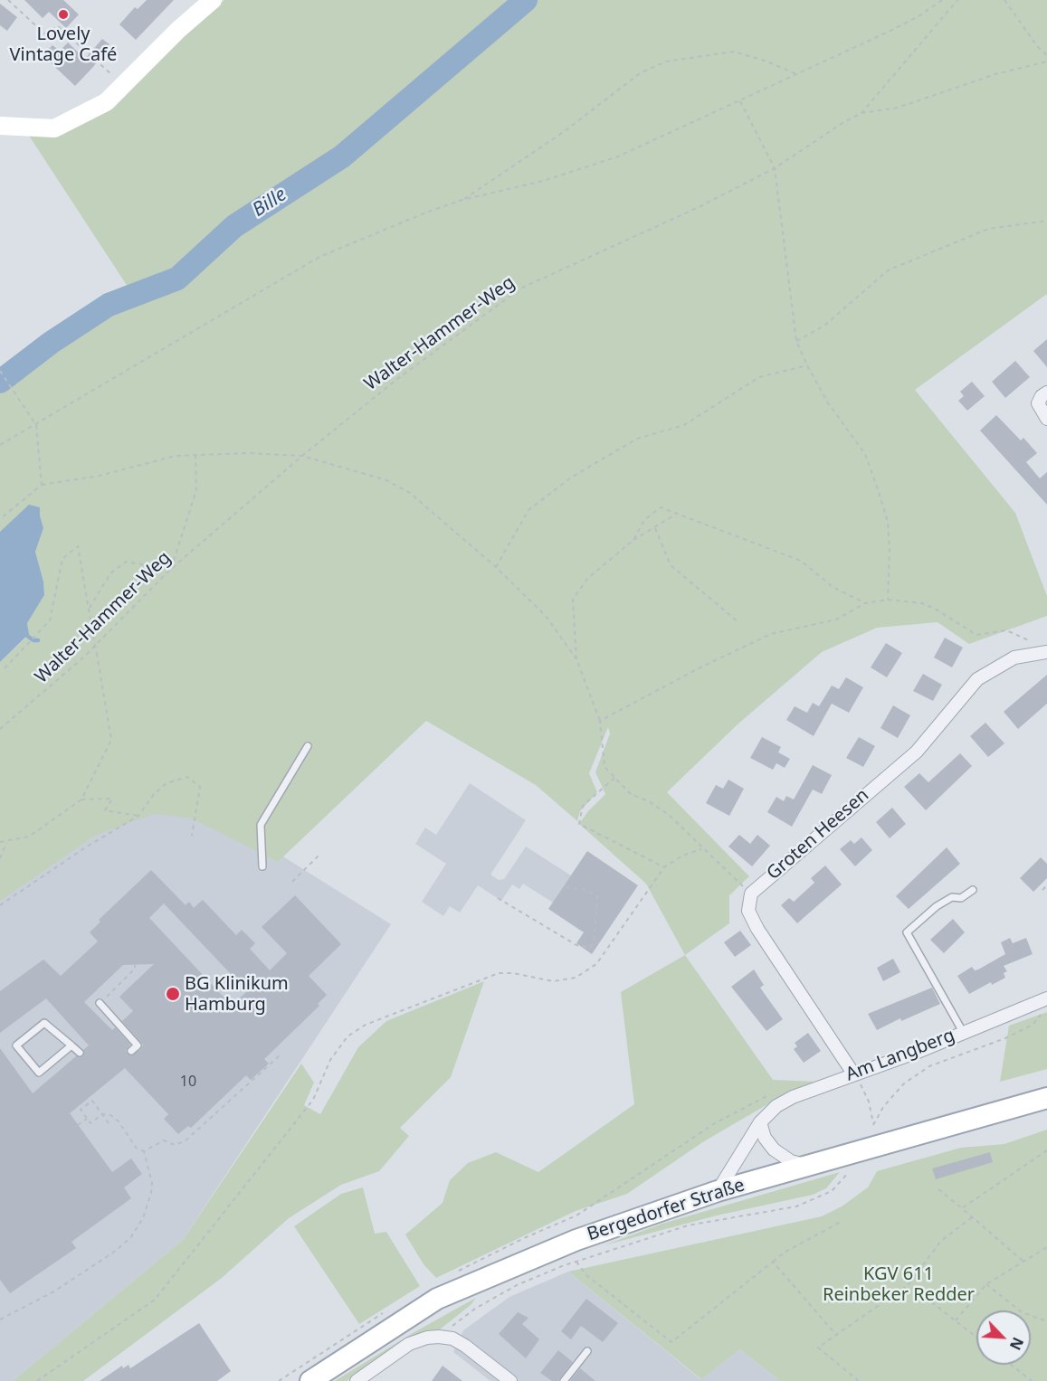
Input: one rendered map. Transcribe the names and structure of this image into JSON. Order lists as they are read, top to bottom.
{
  "streets": {
    "main road": ["Bergedorfer Straße"],
    "street": ["Groten Heesen", "Am Langberg"],
    "path": ["Walter-Hammer-Weg"]
  },
  "crossings": [
    ["Groten Heesen", "Am Langberg"],
    ["Am Langberg", "Bergedorfer Straße"]
  ],
  "water": ["Bille"],
  "parks": ["KGV 611 Reinbeker Redder"],
  "places": ["Lovely Vintage Café", "BG Klinikum Hamburg"],
  "house_numbers": ["10"],
  "north": "bottom right"
}
